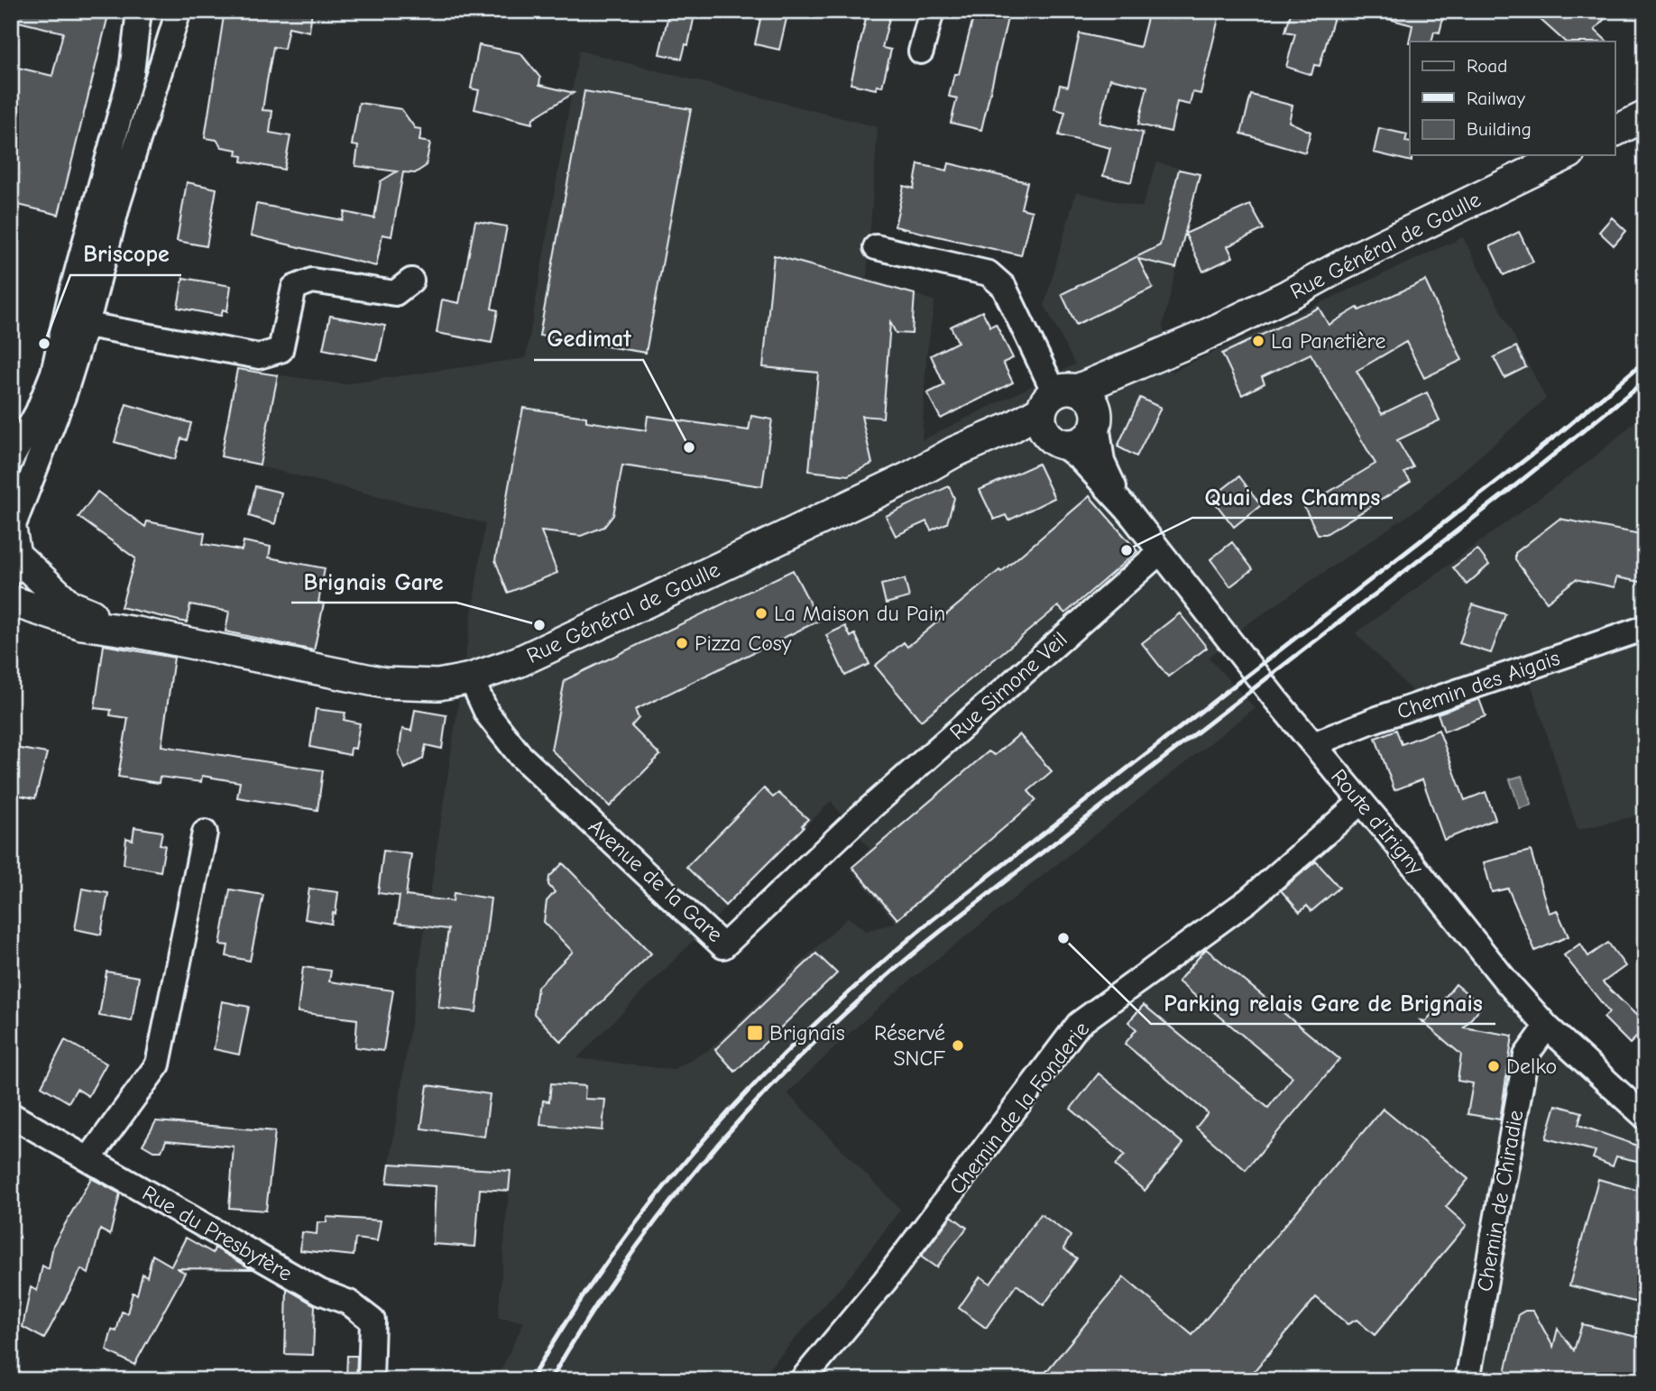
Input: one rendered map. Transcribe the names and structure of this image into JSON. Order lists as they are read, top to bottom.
{
  "streets": {
    "main road": ["Rue Général de Gaulle"],
    "street": [
      "Chemin des Aigais",
      "Rue Simone Veil",
      "Route d'Irigny",
      "Avenue de la Gare",
      "Chemin de la Fonderie",
      "Chemin de Chiradie",
      "Rue du Presbytère"
    ]
  },
  "crossings": [
    ["Rue Général de Gaulle", "Route d'Irigny"],
    ["Rue Général de Gaulle", "Avenue de la Gare"],
    ["Chemin des Aigais", "Route d'Irigny"],
    ["Rue Simone Veil", "Route d'Irigny"],
    ["Rue Simone Veil", "Avenue de la Gare"],
    ["Route d'Irigny", "Chemin de la Fonderie"],
    ["Route d'Irigny", "Chemin de Chiradie"]
  ],
  "places": {
    "other": [
      "La Panetière",
      "Briscope",
      "Gedimat",
      "Quai des Champs",
      "La Maison du Pain",
      "Brignais Gare",
      "Pizza Cosy",
      "Parking relais Gare de Brignais",
      "Réservé SNCF",
      "Delko"
    ],
    "transit": ["Brignais"]
  },
  "legend": ["Road", "Railway", "Building"]
}
